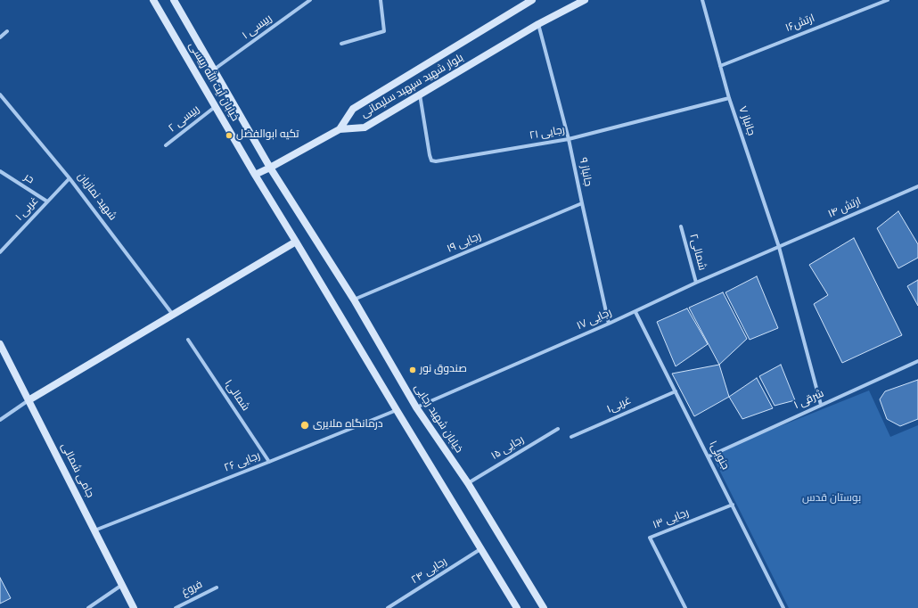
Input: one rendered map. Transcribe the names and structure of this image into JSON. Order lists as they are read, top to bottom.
{
  "streets": {
    "main road": [
      "خیابان آیت الله رییسی",
      "بلوار شهید سپهبد سلیمانی",
      "خیابان شهید رجایی",
      "جامی شمالی"
    ],
    "street": [
      "ارتش۱۶",
      "رییسی ۱",
      "رییسی ۲",
      "جانباز ۷",
      "رجایی ۲۱",
      "جانباز ۹",
      "حر",
      "شهید نمازیان",
      "ارتش ۱۴",
      "غربی ۱",
      "رجایی ۱۹",
      "شمالی۲",
      "رجایی ۱۷",
      "شمالی۱",
      "شرقی ۱",
      "غربی۱",
      "رجایی ۱۵",
      "جنوبی۱",
      "رجایی ۲۶",
      "رجایی ۱۳",
      "رجایی ۲۴",
      "فروغ"
    ]
  },
  "crossings": [
    ["ارتش۱۶", "جانباز ۷"],
    ["رییسی ۱", "خیابان آیت الله رییسی"],
    ["خیابان آیت الله رییسی", "رییسی ۲"],
    ["خیابان آیت الله رییسی", "خیابان شهید رجایی"],
    ["بلوار شهید سپهبد سلیمانی", "رجایی ۲۱"],
    ["بلوار شهید سپهبد سلیمانی", "جانباز ۹"],
    ["جانباز ۷", "رجایی ۲۱"],
    ["جانباز ۷", "ارتش ۱۴"],
    ["جانباز ۷", "رجایی ۱۷"],
    ["جانباز ۷", "شرقی ۱"],
    ["رجایی ۲۱", "جانباز ۹"],
    ["جانباز ۹", "رجایی ۱۹"],
    ["جانباز ۹", "رجایی ۱۷"],
    ["حر", "غربی ۱"],
    ["شهید نمازیان", "غربی ۱"],
    ["ارتش ۱۴", "رجایی ۱۷"],
    ["رجایی ۱۹", "خیابان شهید رجایی"],
    ["شمالی۲", "رجایی ۱۷"],
    ["رجایی ۱۷", "خیابان شهید رجایی"],
    ["رجایی ۱۷", "جنوبی۱"],
    ["شمالی۱", "رجایی ۲۶"],
    ["شرقی ۱", "جنوبی۱"],
    ["غربی۱", "جنوبی۱"],
    ["خیابان شهید رجایی", "رجایی ۱۵"],
    ["جنوبی۱", "رجایی ۱۳"],
    ["رجایی ۲۶", "جامی شمالی"]
  ],
  "parks": ["بوستان قدس"],
  "places": ["تکیه ابوالفضل", "صندوق نور", "درمانگاه ملایری"]
}
